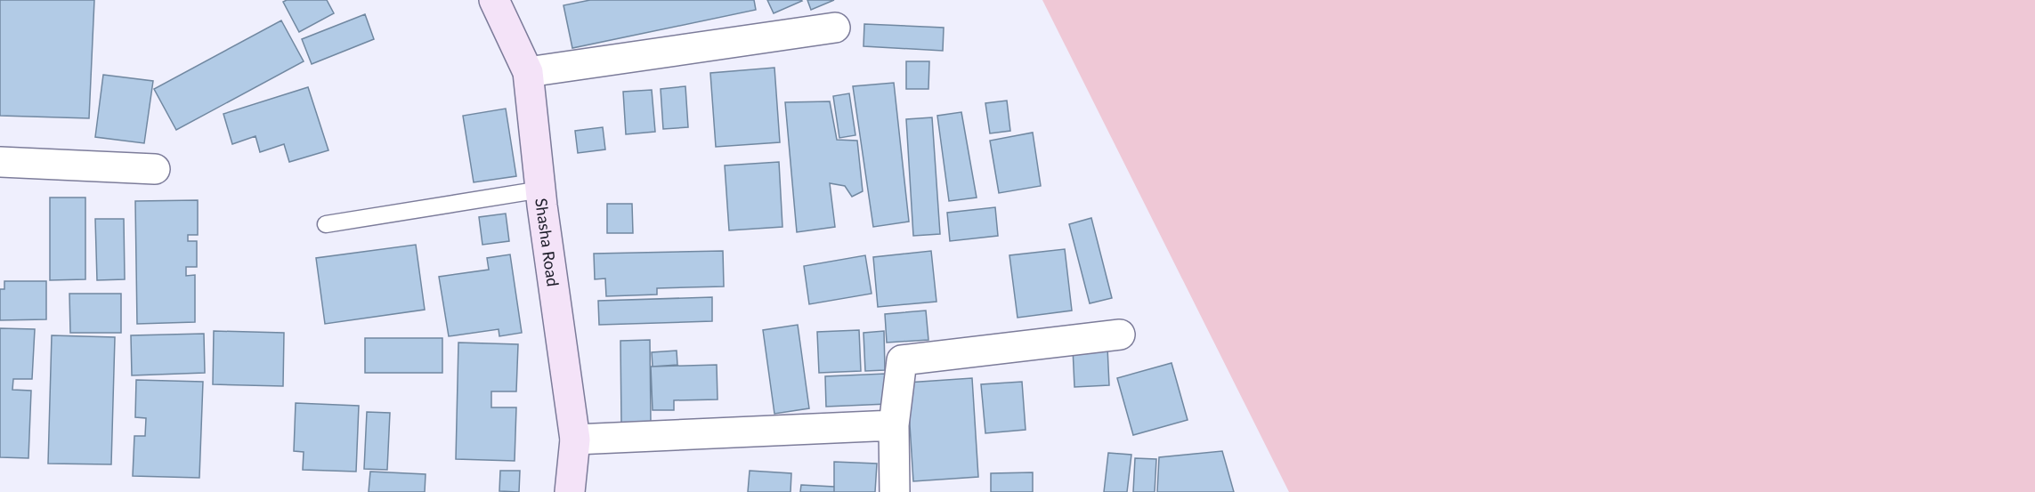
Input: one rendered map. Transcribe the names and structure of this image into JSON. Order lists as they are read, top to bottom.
{
  "streets": {
    "street": ["Shasha Road"]
  }
}
